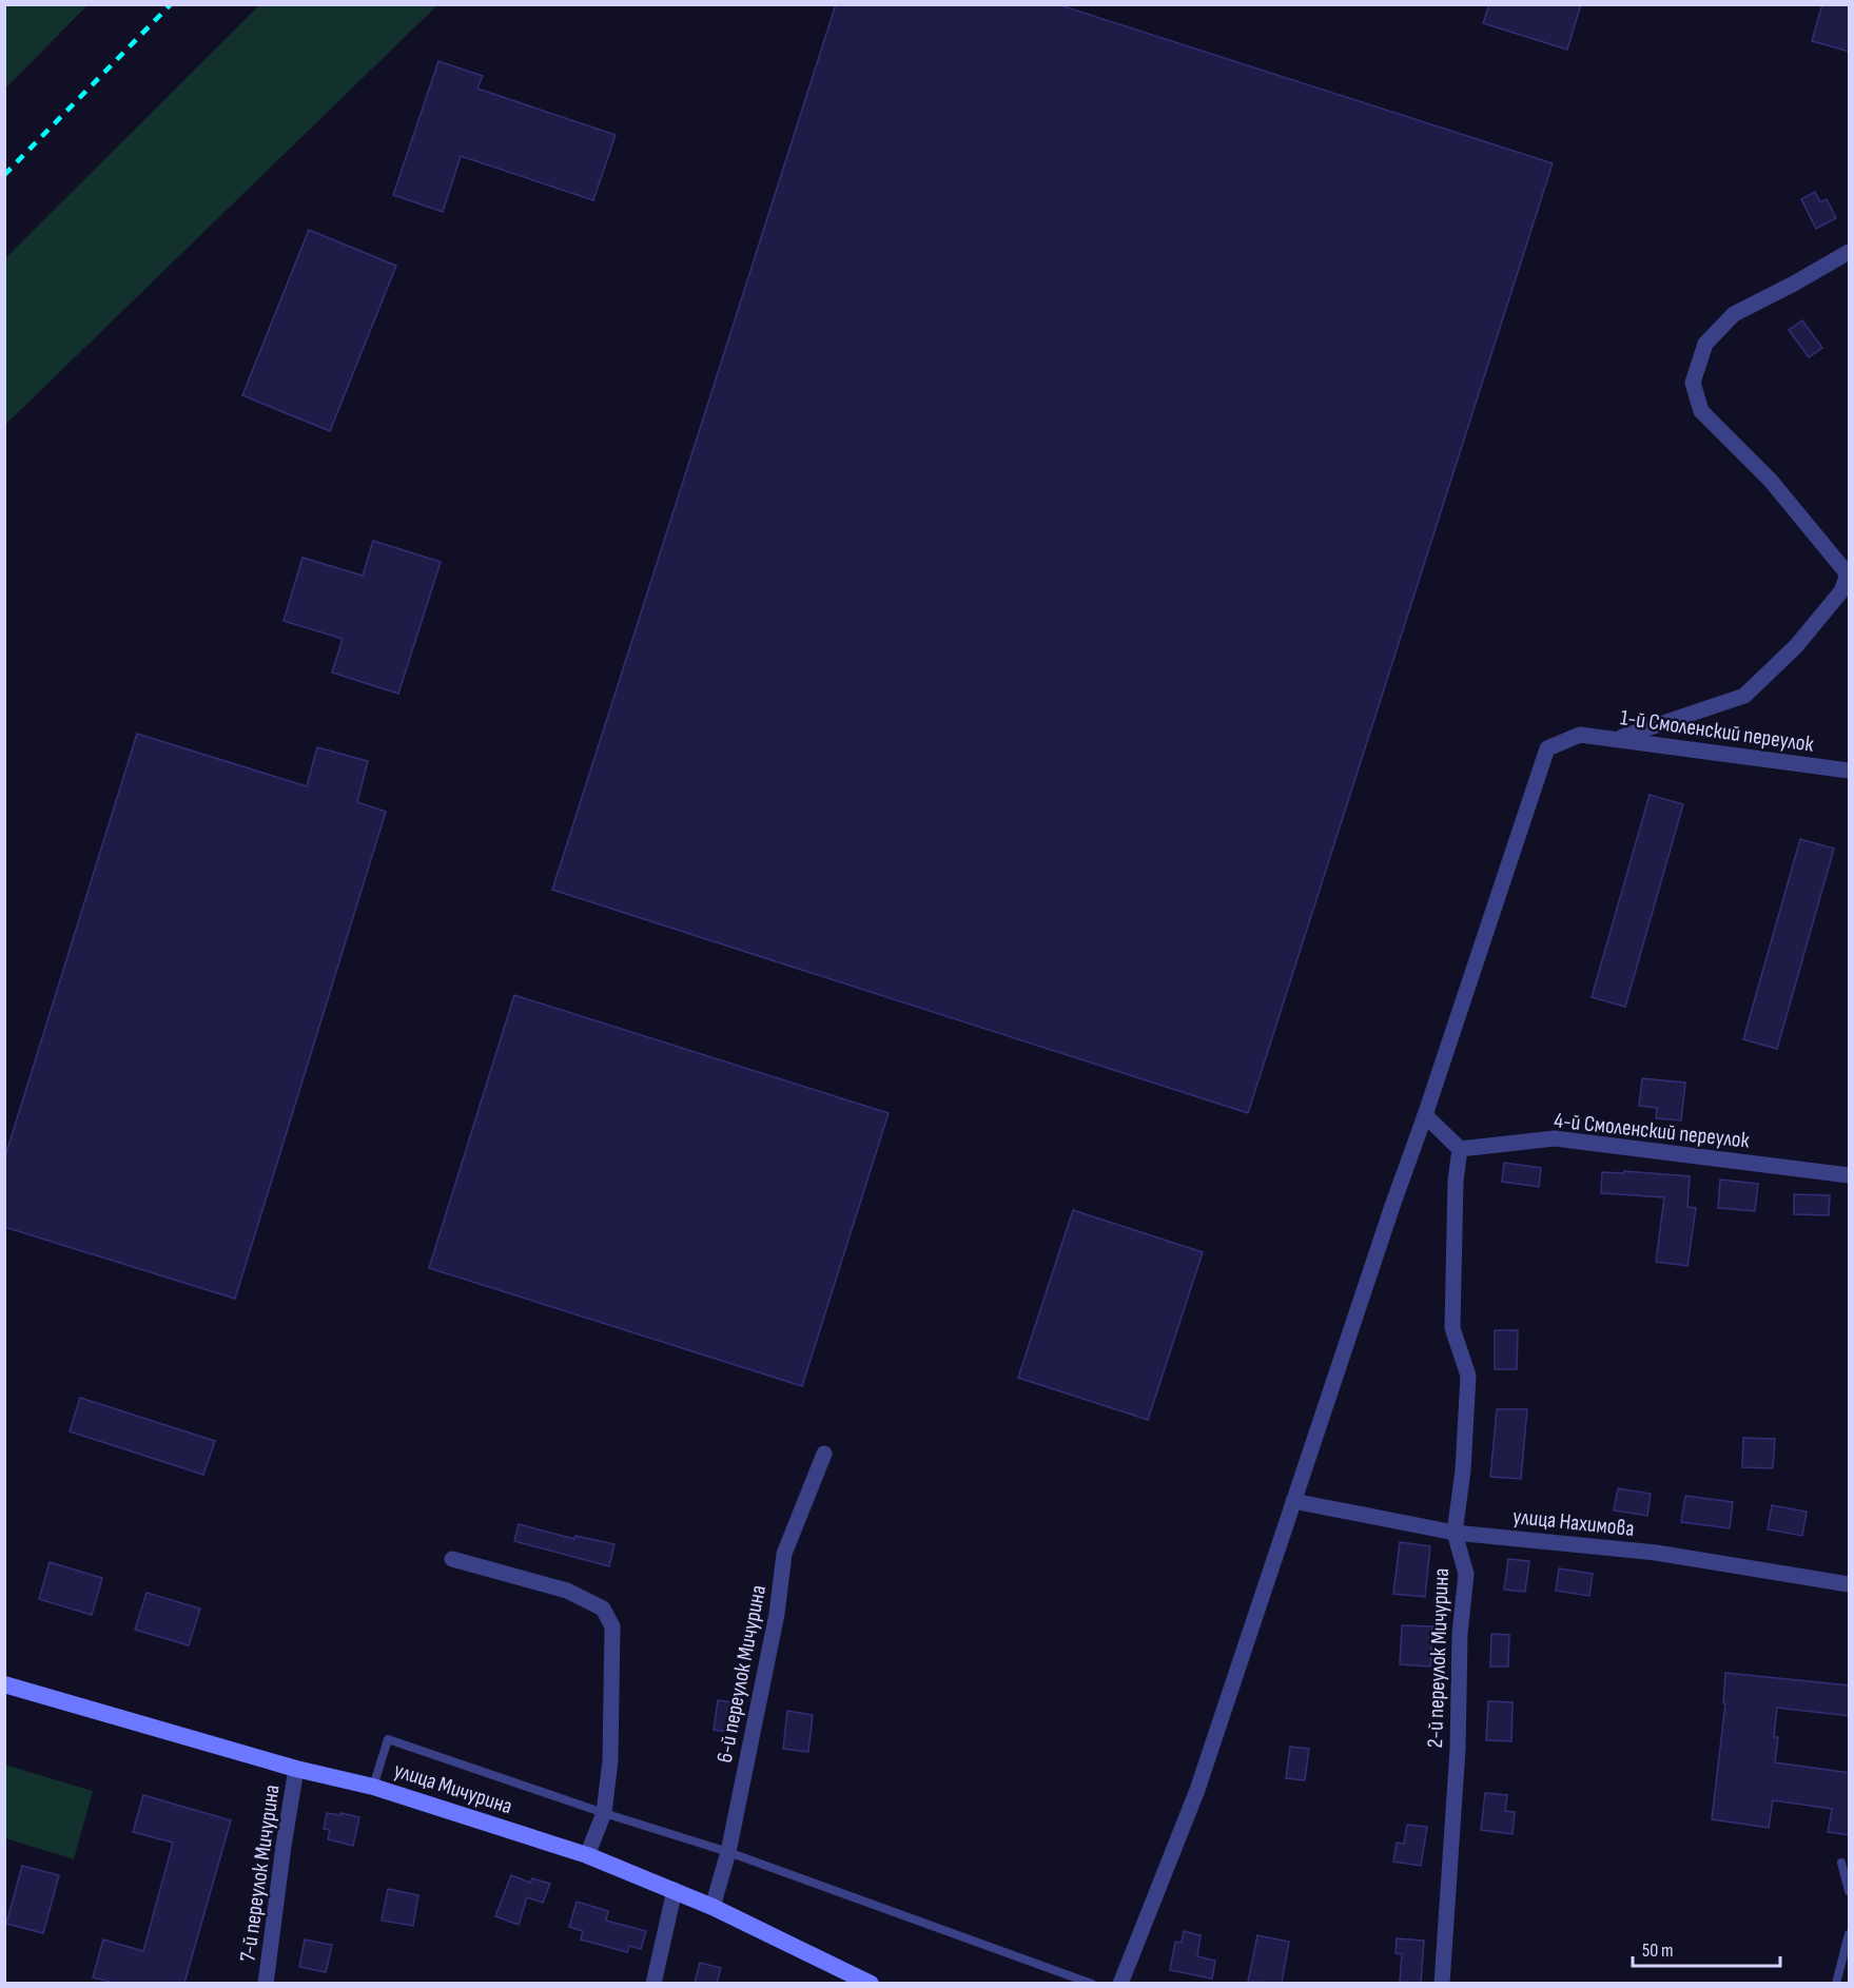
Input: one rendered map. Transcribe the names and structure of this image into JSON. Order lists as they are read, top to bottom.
{
  "streets": {
    "main road": ["улица Мичурина"],
    "street": [
      "1-й Смоленский переулок",
      "4-й Смоленский переулок",
      "улица Нахимова",
      "2-й переулок Мичурина",
      "6-й переулок Мичурина",
      "7-й переулок Мичурина"
    ]
  },
  "crossings": [
    ["4-й Смоленский переулок", "2-й переулок Мичурина"],
    ["улица Нахимова", "2-й переулок Мичурина"],
    ["6-й переулок Мичурина", "улица Мичурина"],
    ["улица Мичурина", "7-й переулок Мичурина"]
  ],
  "scale_bar": "50 m"
}
